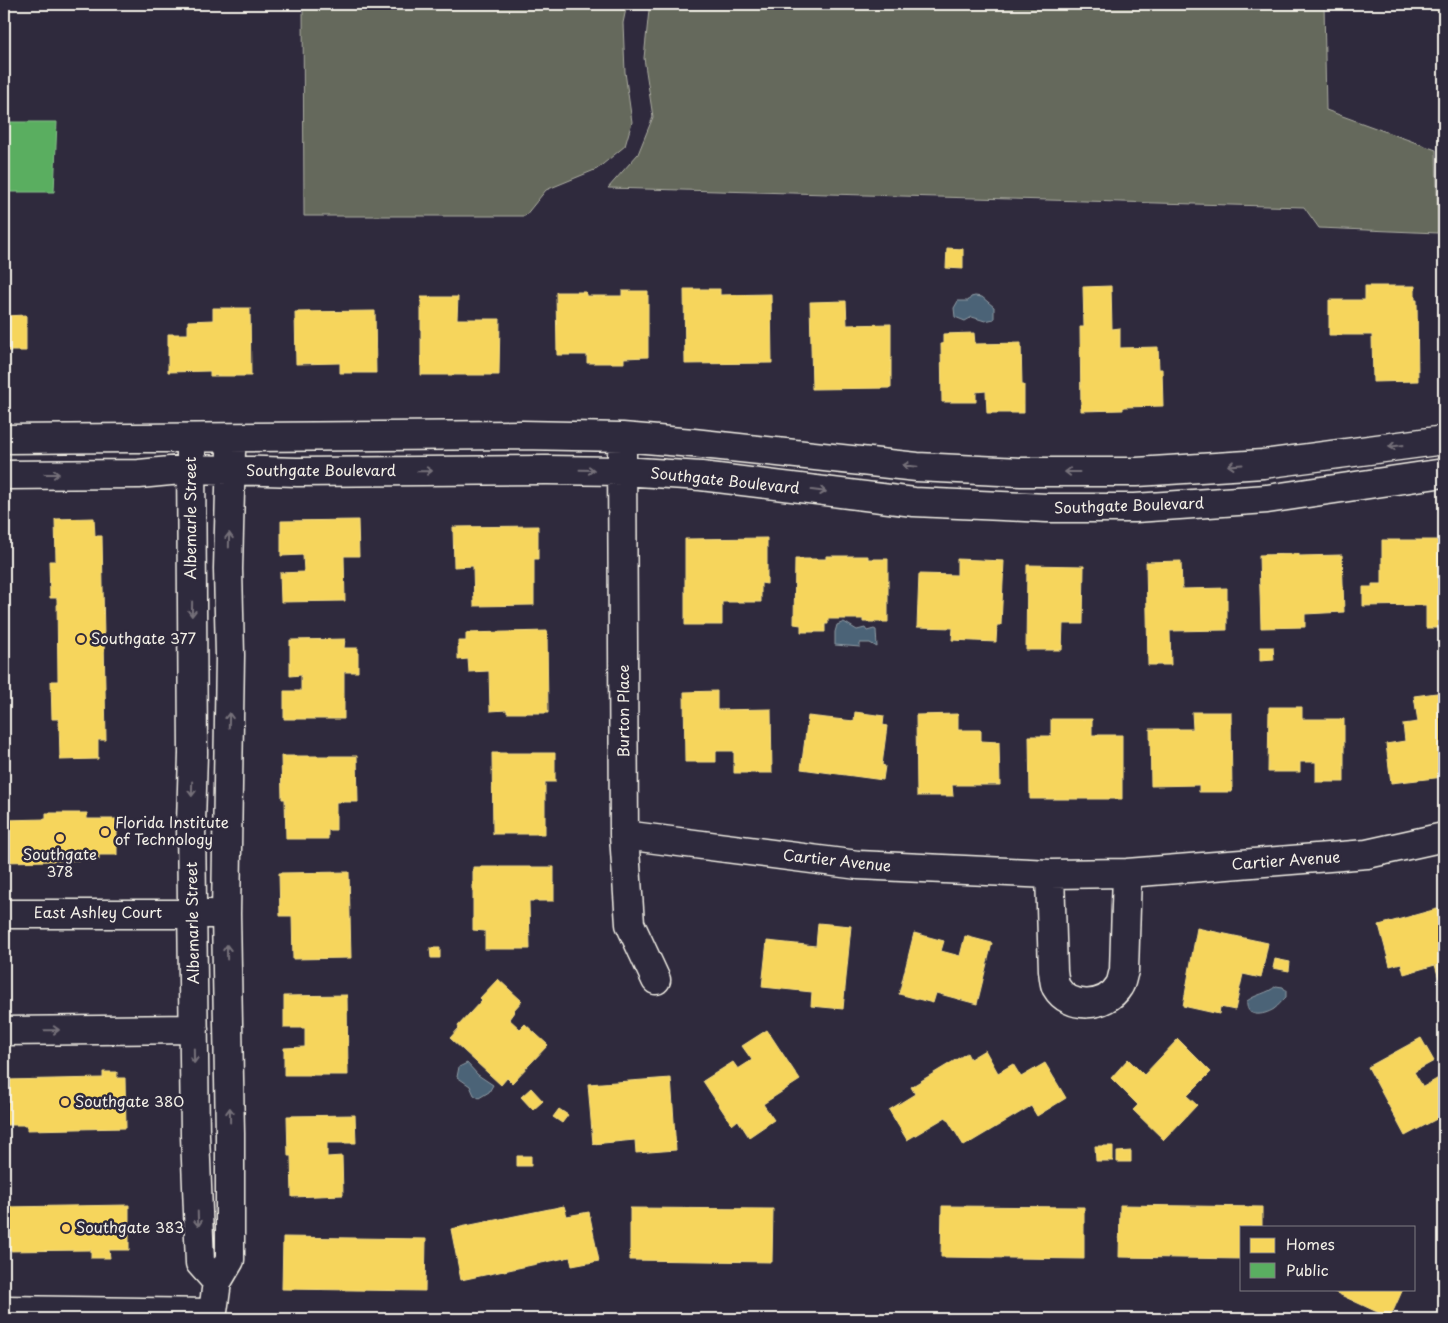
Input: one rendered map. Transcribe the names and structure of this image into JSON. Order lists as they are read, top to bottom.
{
  "streets": {
    "street": [
      "Southgate Boulevard",
      "Albemarle Street",
      "Burton Place",
      "Cartier Avenue",
      "East Ashley Court"
    ]
  },
  "crossings": [
    ["Southgate Boulevard", "Albemarle Street"],
    ["Southgate Boulevard", "Burton Place"],
    ["Albemarle Street", "East Ashley Court"],
    ["Burton Place", "Cartier Avenue"]
  ],
  "places": [
    "Southgate 377",
    "Florida Institute of Technology",
    "Southgate 378",
    "Southgate 380",
    "Southgate 383"
  ],
  "legend": ["Homes", "Public"]
}
